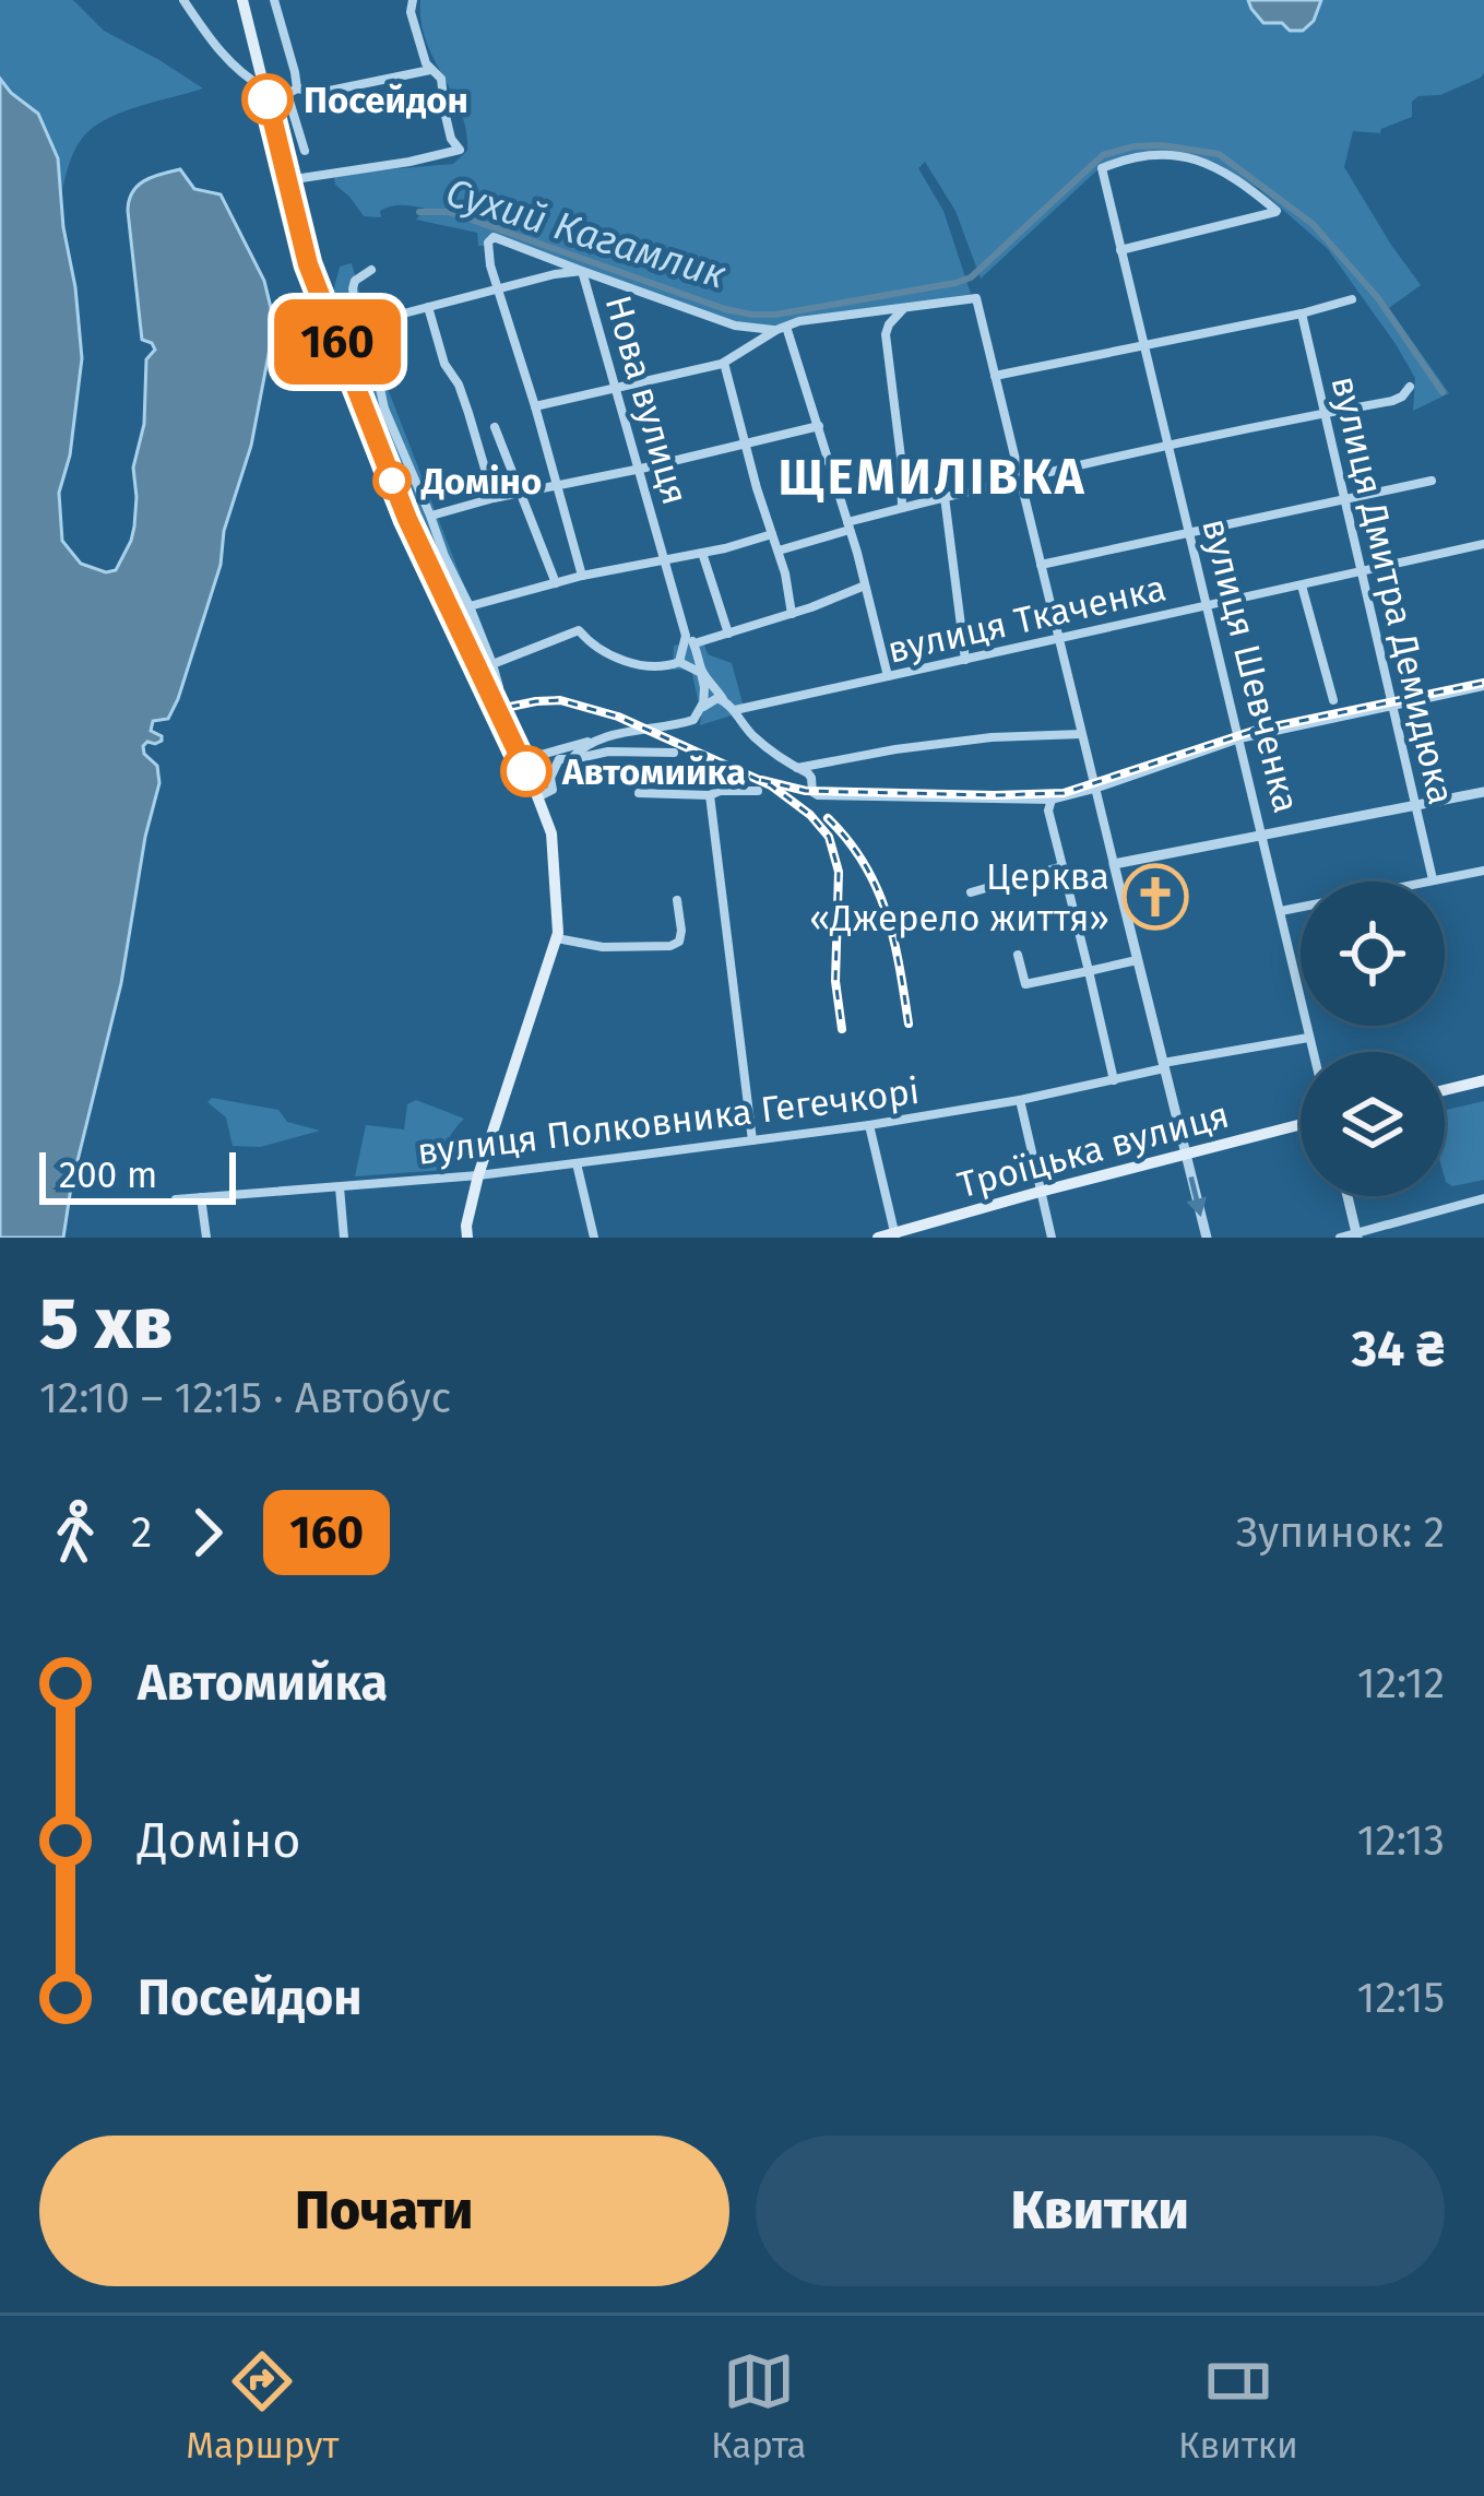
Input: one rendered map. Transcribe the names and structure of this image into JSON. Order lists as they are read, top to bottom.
{
  "streets": {
    "main road": ["Троїцька вулиця"],
    "street": [
      "Нова вулиця",
      "вулиця Дмитра Демидюка",
      "вулиця Ткаченка",
      "вулиця Шевченка",
      "вулиця Полковника Гегечкорі"
    ]
  },
  "crossings": [
    ["Нова вулиця", "вулиця Ткаченка"],
    ["вулиця Дмитра Демидюка", "вулиця Ткаченка"],
    ["вулиця Ткаченка", "вулиця Шевченка"],
    ["вулиця Шевченка", "вулиця Полковника Гегечкорі"]
  ],
  "districts": ["ЩЕМИЛІВКА"],
  "water": ["Сухий Кагамлик"],
  "places": {
    "other": ["Посейдон", "Доміно", "Автомийка"],
    "church": ["Церква «Джерело життя»"]
  },
  "lines": ["bus line 160"],
  "scale_bar": "200 m",
  "page": {
    "on_map": "160",
    "scale": "200 m",
    "heading": ["5 хв", "12:10 – 12:15 · Автобус", "34 ₴"],
    "legs": ["2", "160", "Зупинок: 2"],
    "list": [
      {
        "name": "Автомийка",
        "value": "12:12"
      },
      {
        "name": "Доміно",
        "value": "12:13"
      },
      {
        "name": "Посейдон",
        "value": "12:15"
      }
    ],
    "buttons": ["Почати", "Квитки"],
    "tabs": ["Маршрут", "Карта", "Квитки"]
  }
}
